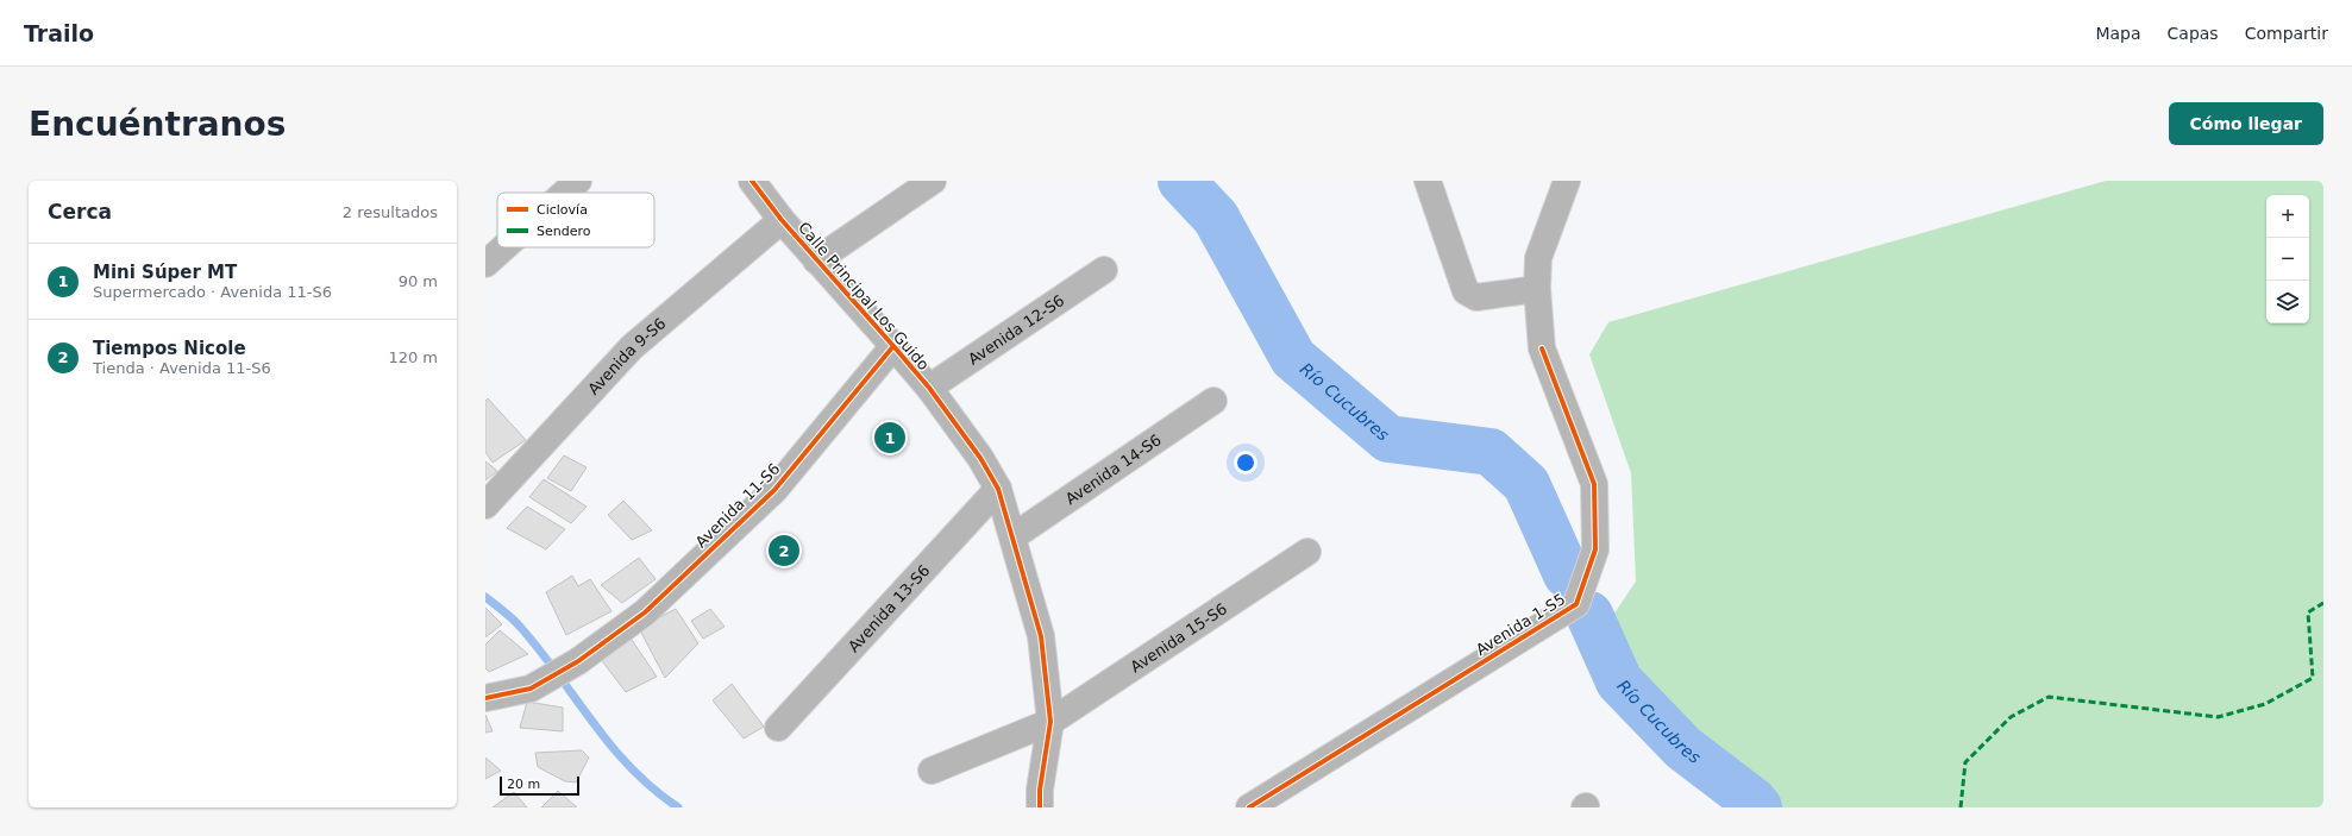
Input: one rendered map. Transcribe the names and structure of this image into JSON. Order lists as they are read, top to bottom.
{
  "streets": {
    "street": [
      "Calle Principal Los Guido",
      "Avenida 12-S6",
      "Avenida 9-S6",
      "Avenida 14-S6",
      "Avenida 11-S6",
      "Avenida 13-S6",
      "Avenida 1-S5",
      "Avenida 15-S6"
    ]
  },
  "crossings": [
    ["Calle Principal Los Guido", "Avenida 12-S6"],
    ["Calle Principal Los Guido", "Avenida 9-S6"],
    ["Calle Principal Los Guido", "Avenida 14-S6"],
    ["Calle Principal Los Guido", "Avenida 11-S6"],
    ["Calle Principal Los Guido", "Avenida 13-S6"],
    ["Calle Principal Los Guido", "Avenida 15-S6"]
  ],
  "water": ["Río Cucubres"],
  "legend": ["Ciclovía", "Sendero"],
  "scale_bar": "20 m",
  "page": {
    "header": "Trailo",
    "nav": ["Mapa", "Capas", "Compartir"],
    "buttons": "Cómo llegar",
    "title": "Encuéntranos",
    "heading": ["Cerca", "2 resultados"],
    "map_buttons": ["+", "−"],
    "list": [
      {
        "mark": "1",
        "name": "Mini Súper MT",
        "note": "Supermercado · Avenida 11-S6",
        "value": "90 m"
      },
      {
        "mark": "2",
        "name": "Tiempos Nicole",
        "note": "Tienda · Avenida 11-S6",
        "value": "120 m"
      }
    ],
    "pins": ["1", "2"],
    "scale": "20 m"
  }
}
